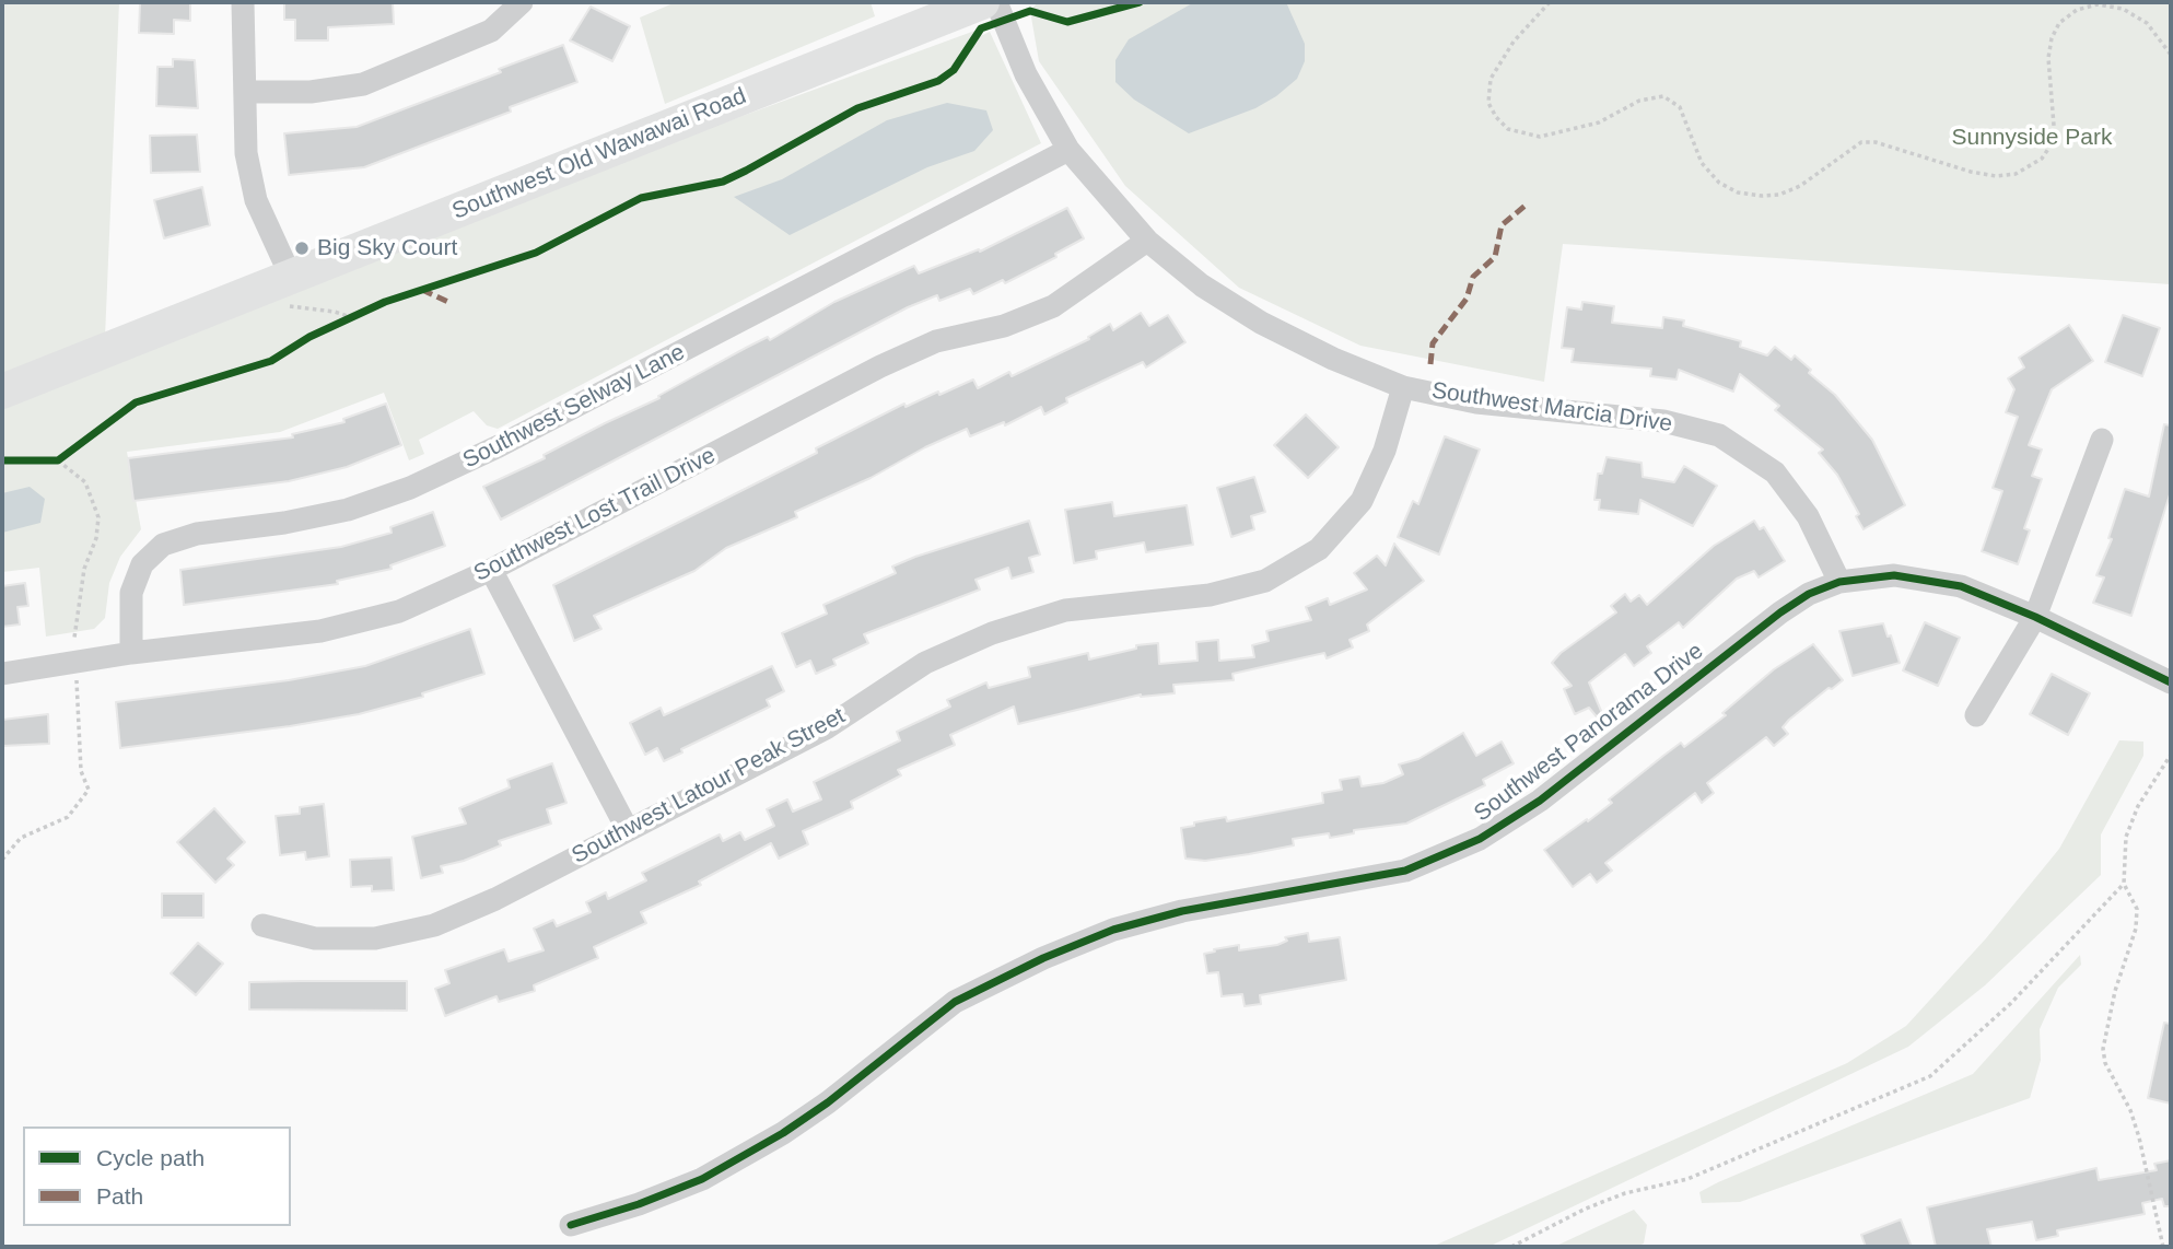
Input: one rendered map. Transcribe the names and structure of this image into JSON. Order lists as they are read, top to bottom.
{
  "streets": {
    "main road": ["Southwest Old Wawawai Road"],
    "street": [
      "Southwest Selway Lane",
      "Southwest Marcia Drive",
      "Southwest Lost Trail Drive",
      "Southwest Panorama Drive",
      "Southwest Latour Peak Street"
    ]
  },
  "crossings": [
    ["Southwest Selway Lane", "Southwest Marcia Drive"],
    ["Southwest Selway Lane", "Southwest Lost Trail Drive"],
    ["Southwest Marcia Drive", "Southwest Lost Trail Drive"],
    ["Southwest Marcia Drive", "Southwest Panorama Drive"],
    ["Southwest Marcia Drive", "Southwest Latour Peak Street"]
  ],
  "parks": ["Sunnyside Park"],
  "places": ["Big Sky Court"],
  "legend": ["Cycle path", "Path"]
}
